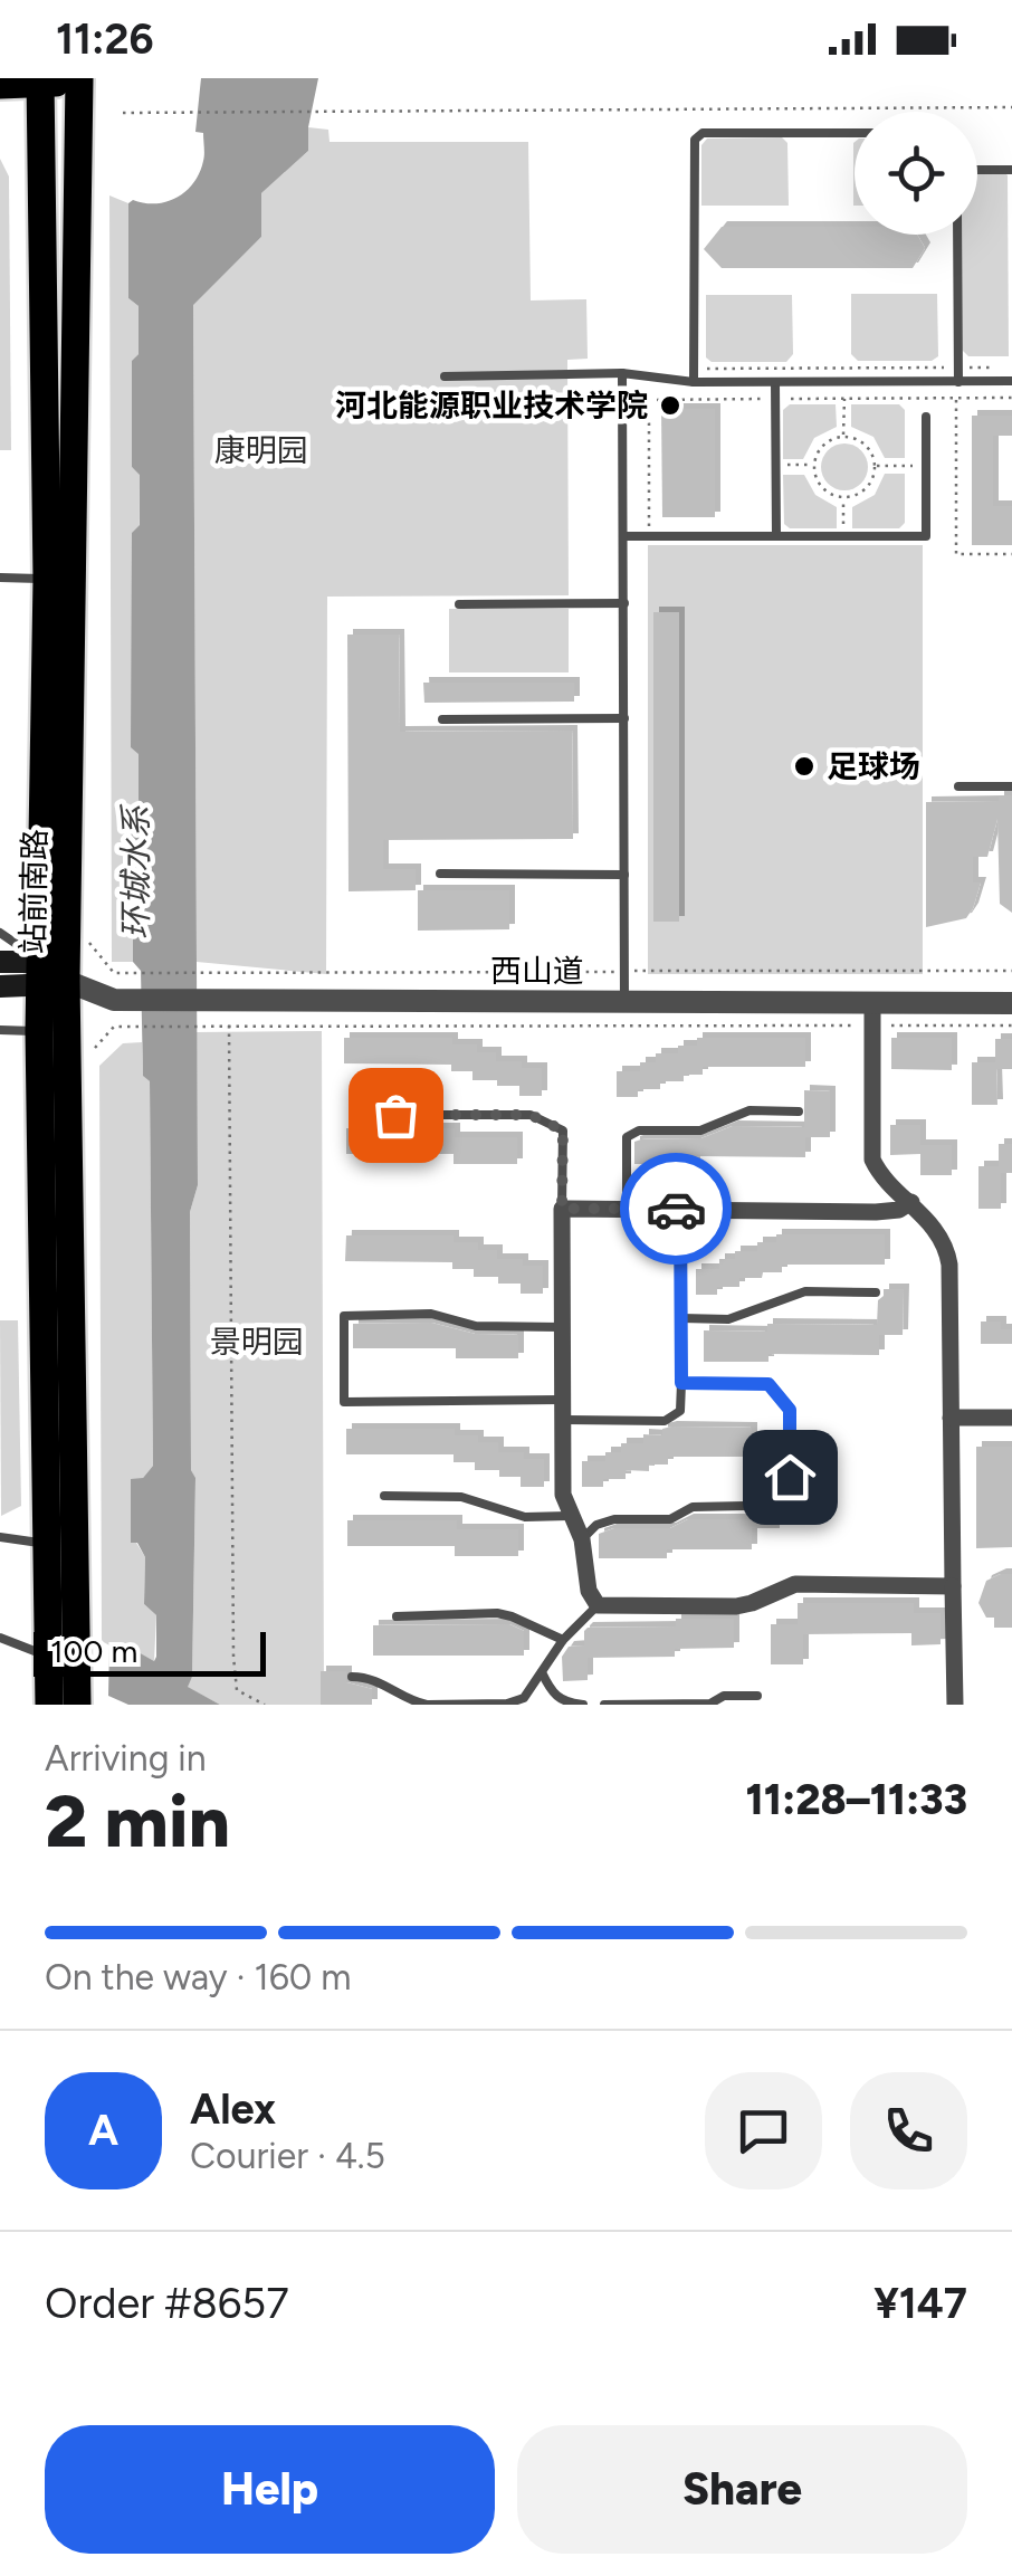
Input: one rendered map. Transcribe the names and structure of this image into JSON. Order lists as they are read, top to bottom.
{
  "streets": {
    "main road": ["站前南路", "西山道"]
  },
  "crossings": [
    ["站前南路", "西山道"]
  ],
  "water": ["环城水系"],
  "parks": ["康明园", "景明园"],
  "places": ["河北能源职业技术学院", "足球场"],
  "scale_bar": "100 m",
  "page": {
    "status": "11:26",
    "scale": "100 m",
    "heading": ["2 min", "Arriving in", "11:28–11:33"],
    "panel": [
      "Alex",
      "Courier · 4.5",
      "Order #8657",
      "¥147"
    ],
    "bar": "On the way · 160 m",
    "round": "A",
    "buttons": ["Help", "Share"]
  }
}
